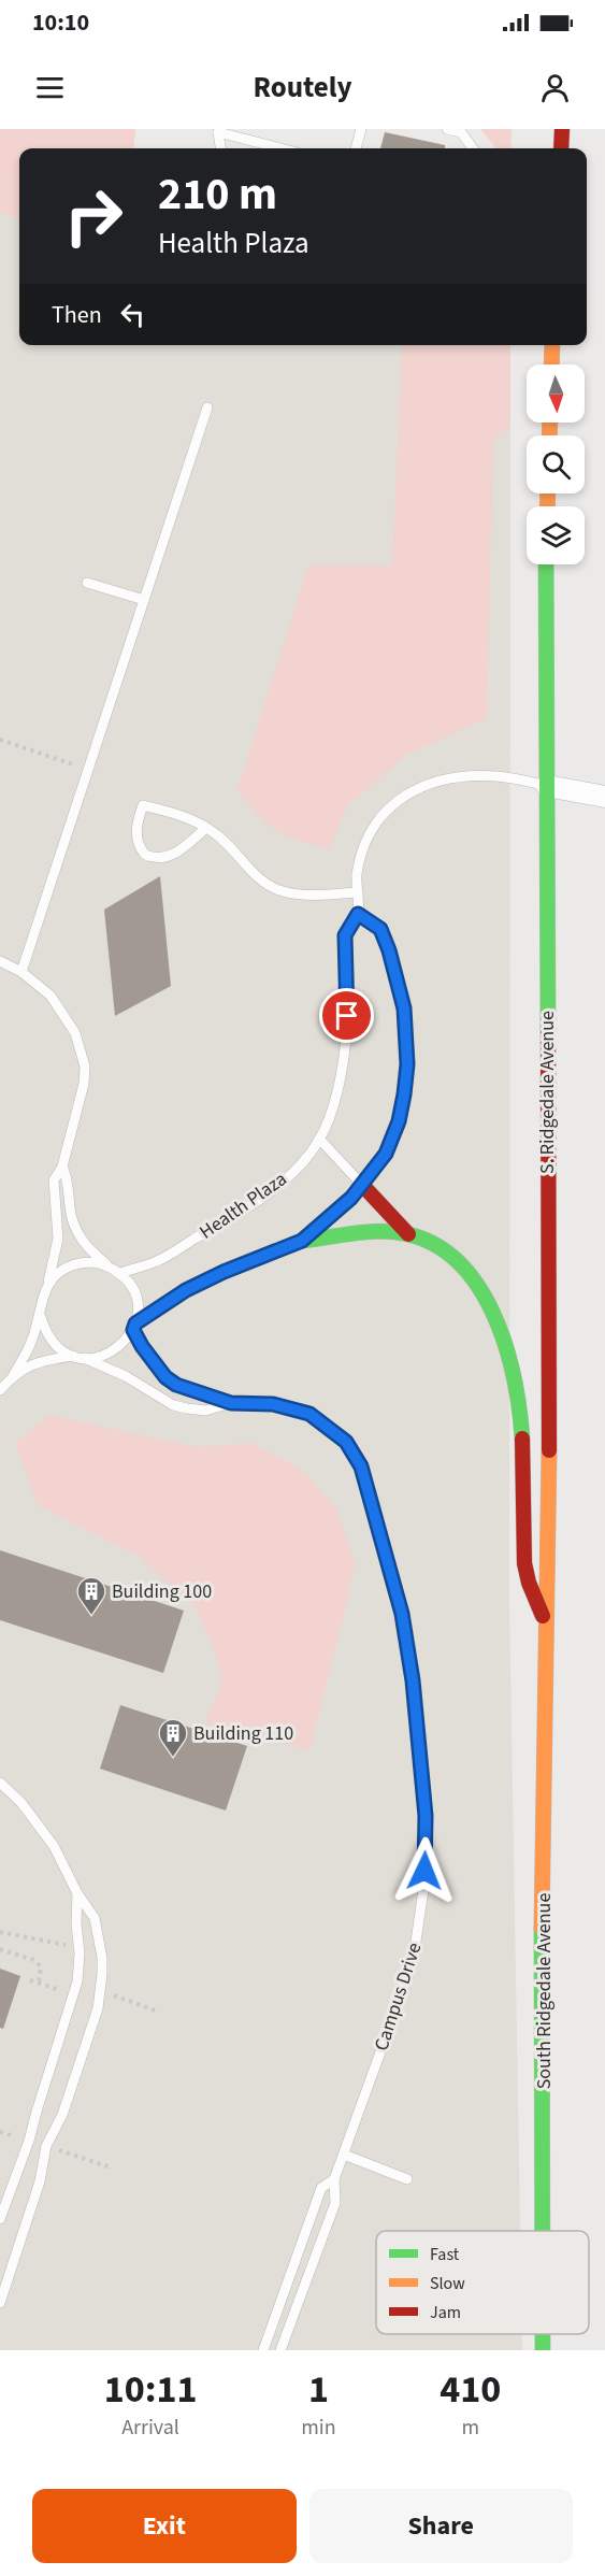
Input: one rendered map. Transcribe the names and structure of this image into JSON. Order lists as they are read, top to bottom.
{
  "streets": {
    "main road": ["S. Ridgedale Avenue", "South Ridgedale Avenue"],
    "lane": ["Health Plaza", "Campus Drive"]
  },
  "crossings": [
    ["S. Ridgedale Avenue", "Health Plaza"],
    ["S. Ridgedale Avenue", "South Ridgedale Avenue"],
    ["Health Plaza", "Campus Drive"]
  ],
  "places": {
    "building": ["Building 100", "Building 110"]
  },
  "legend": ["Fast", "Slow", "Jam"],
  "north": "bottom",
  "page": {
    "status": "10:10",
    "header": "Routely",
    "turn": ["210 m", "Health Plaza"],
    "then": "Then",
    "eta": [
      "10:11",
      "Arrival",
      "1",
      "min",
      "410",
      "m"
    ],
    "buttons": ["Exit", "Share"]
  }
}
